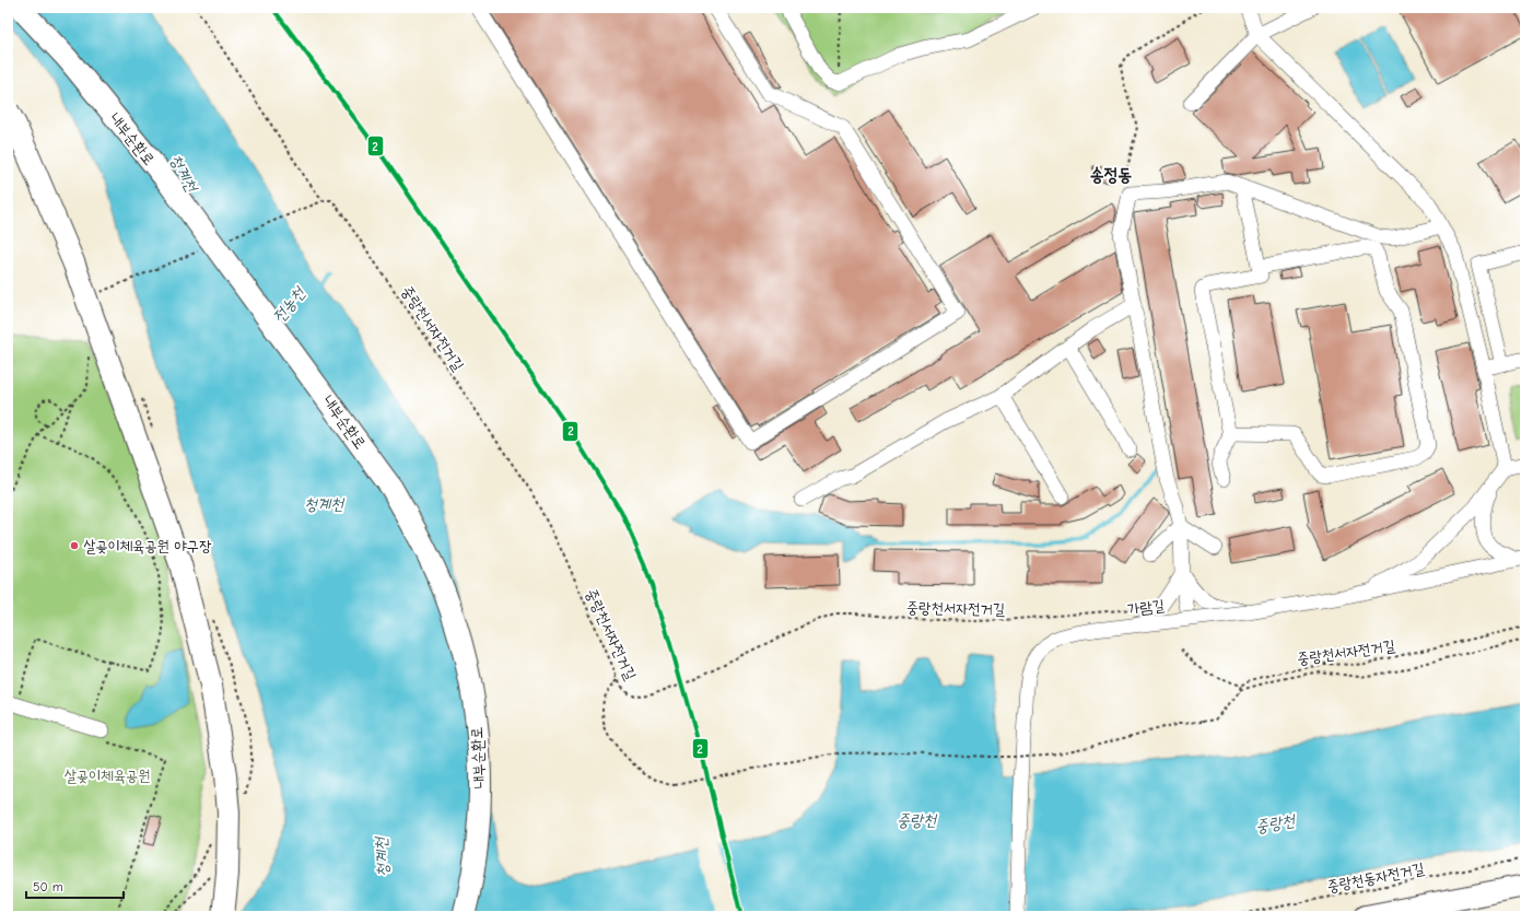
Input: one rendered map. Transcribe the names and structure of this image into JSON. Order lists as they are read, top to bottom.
{
  "streets": {
    "highway": ["내부순환로"],
    "street": ["가람길"],
    "path": ["중랑천서자전거길", "중랑천동자전거길"]
  },
  "districts": ["송정동"],
  "water": ["청계천", "전농천", "중랑천"],
  "parks": ["살곶이체육공원"],
  "places": ["살곶이체육공원 야구장"],
  "lines": ["transit line 2"],
  "scale_bar": "50 m"
}
